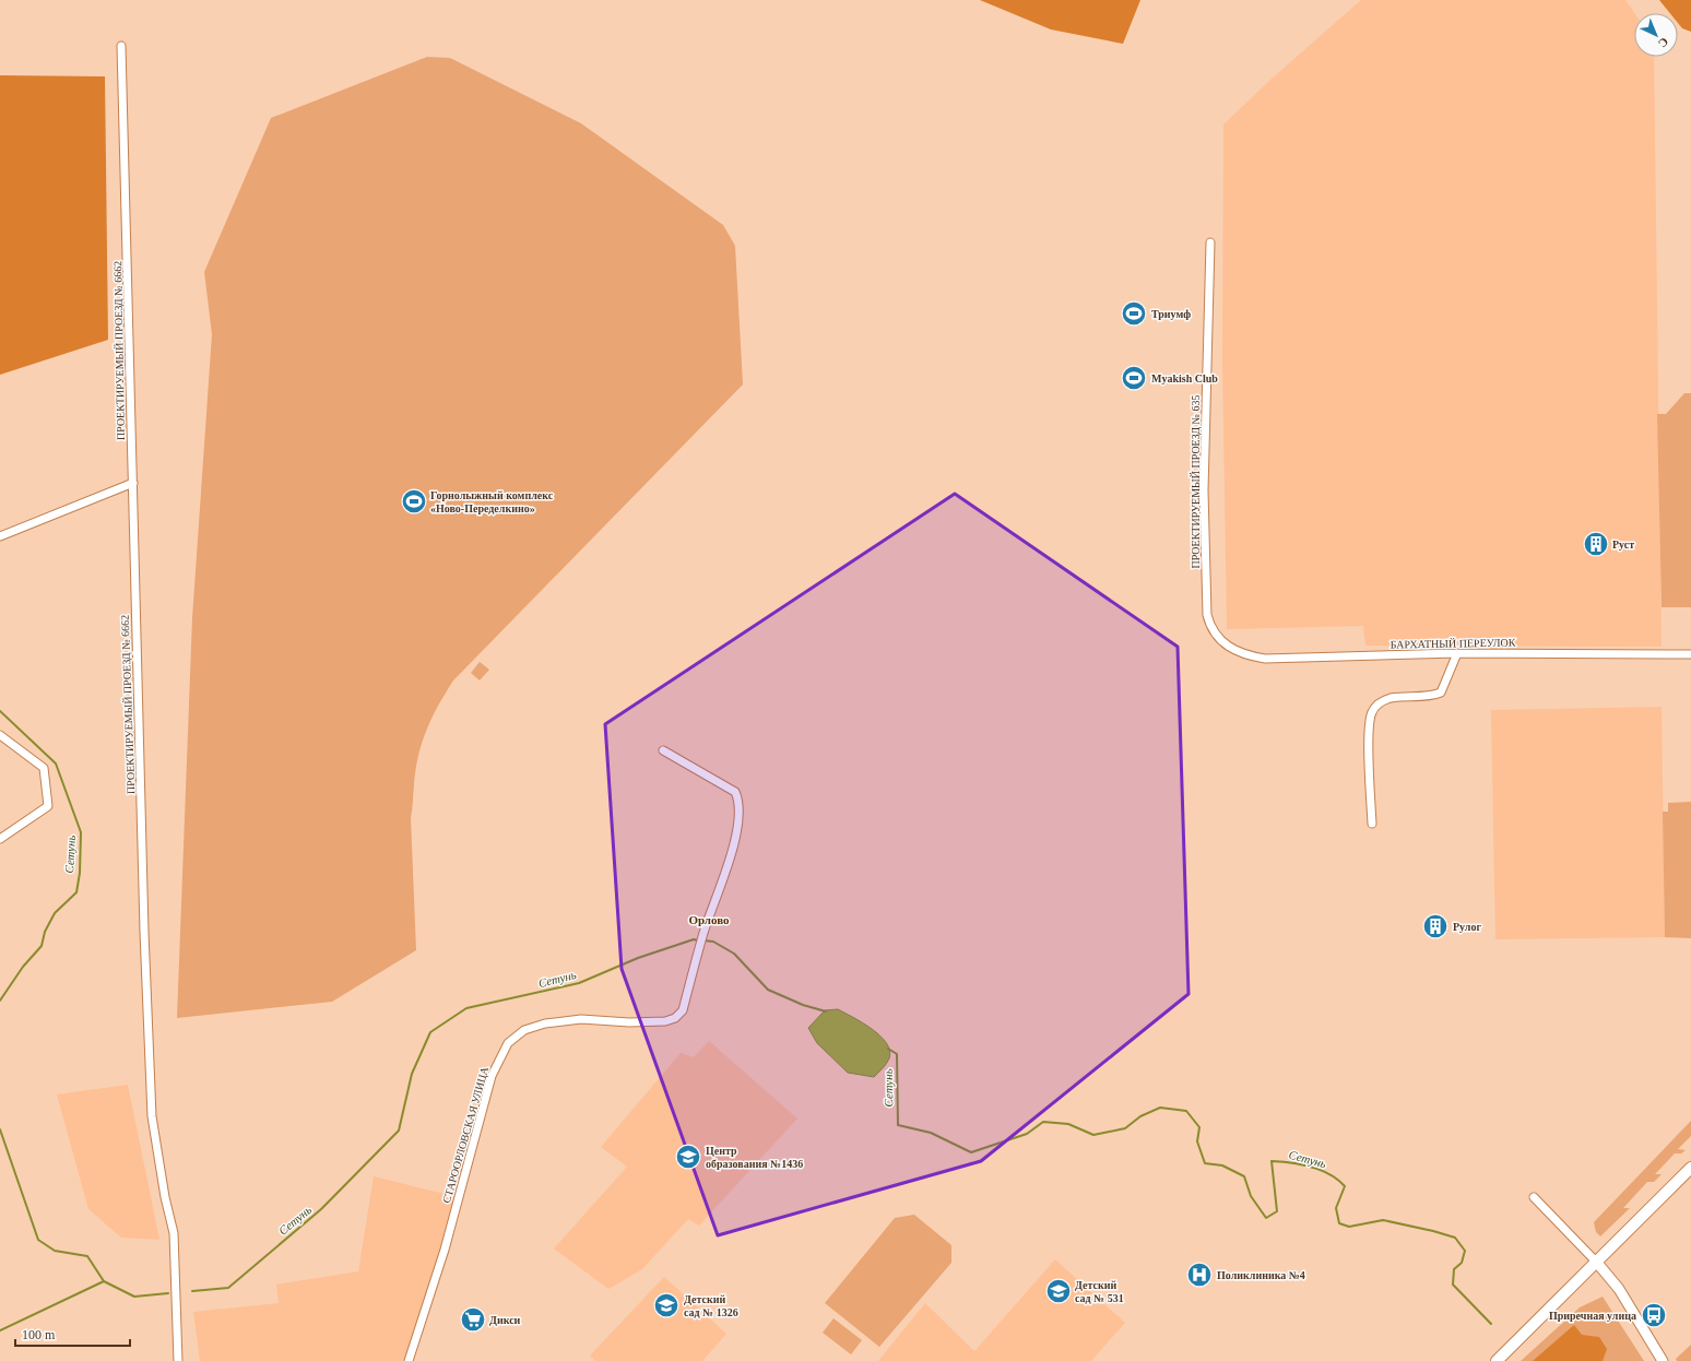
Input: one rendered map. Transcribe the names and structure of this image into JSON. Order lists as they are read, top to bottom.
{
  "streets": {
    "street": [
      "ПРОЕКТИРУЕМЫЙ ПРОЕЗД № 6662",
      "ПРОЕКТИРУЕМЫЙ ПРОЕЗД № 635",
      "БАРХАТНЫЙ ПЕРЕУЛОК",
      "СТАРООРЛОВСКАЯ УЛИЦА"
    ]
  },
  "crossings": [
    ["ПРОЕКТИРУЕМЫЙ ПРОЕЗД № 635", "БАРХАТНЫЙ ПЕРЕУЛОК"]
  ],
  "districts": ["Орлово"],
  "water": ["Сетунь"],
  "places": {
    "sports": ["Триумф", "Myakish Club", "Горнолыжный комплекс «Ново-Переделкино»"],
    "building": ["Руст", "Рулог"],
    "school or university": ["Центр образования №1436", "Детский сад № 531", "Детский сад № 1326"],
    "hospital": ["Поликлиника №4"],
    "bus stop": ["Приречная улица"],
    "supermarket": ["Дикси"]
  },
  "scale_bar": "100 m",
  "north": "bottom right"
}
